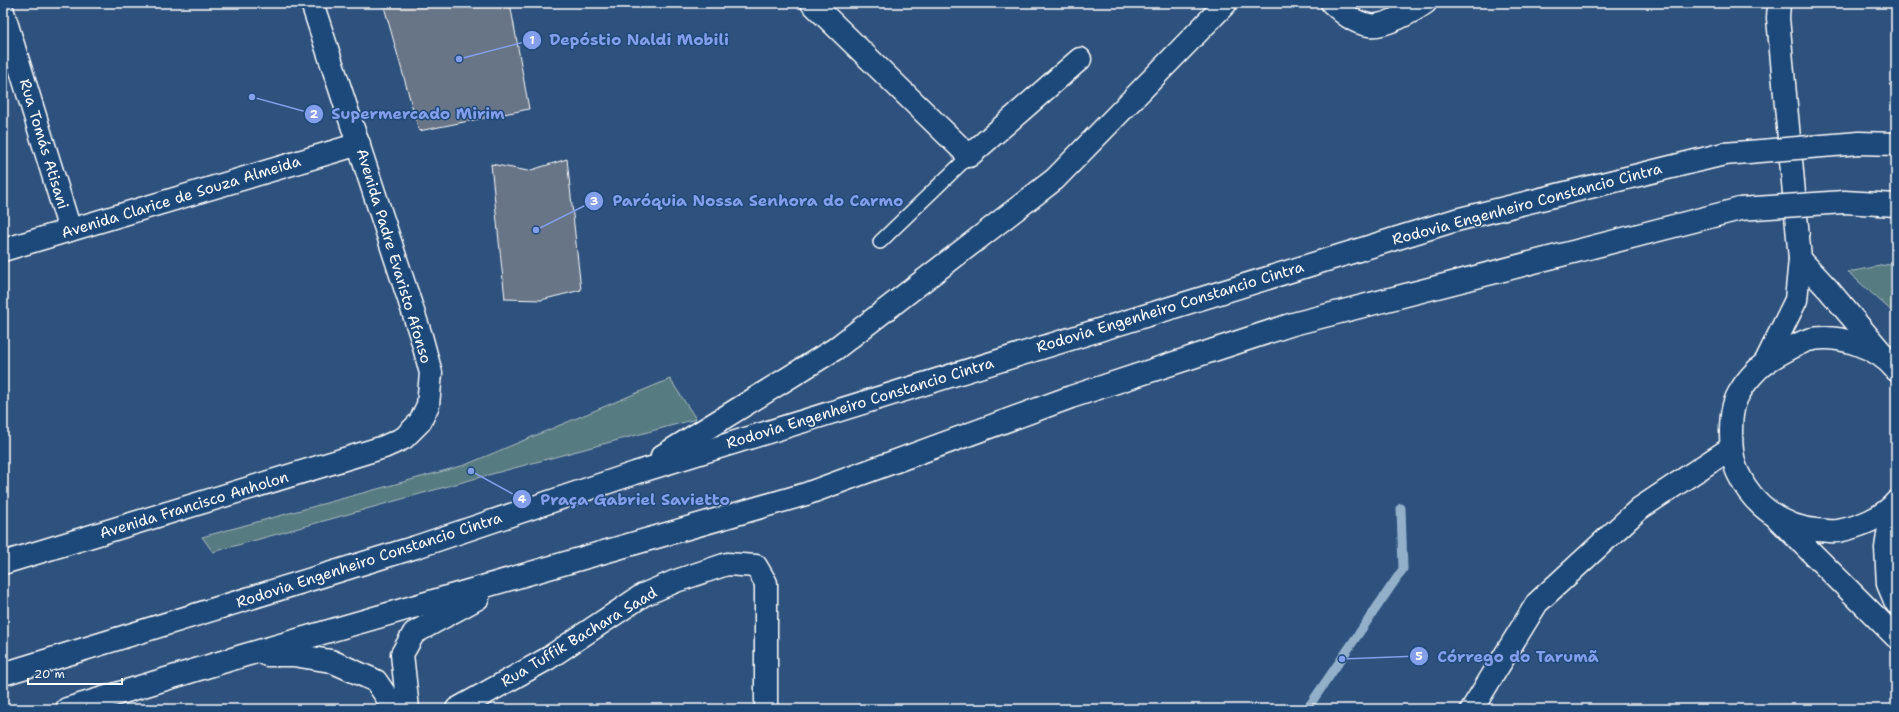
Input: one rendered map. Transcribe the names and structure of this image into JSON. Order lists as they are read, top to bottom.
{
  "streets": {
    "main road": [
      "Rua Tomás Atisani",
      "Avenida Clarice de Souza Almeida",
      "Rodovia Engenheiro Constancio Cintra",
      "Avenida Padre Evaristo Afonso",
      "Avenida Francisco Anholon",
      "Rua Tuffik Bachara Saad"
    ]
  },
  "crossings": [
    ["Rua Tomás Atisani", "Avenida Clarice de Souza Almeida"],
    ["Avenida Clarice de Souza Almeida", "Avenida Padre Evaristo Afonso"],
    ["Avenida Padre Evaristo Afonso", "Avenida Francisco Anholon"]
  ],
  "places": [
    "Depóstio Naldi Mobili",
    "Supermercado Mirim",
    "Paróquia Nossa Senhora do Carmo",
    "Praça Gabriel Savietto",
    "Córrego do Tarumã"
  ],
  "scale_bar": "20 m"
}
